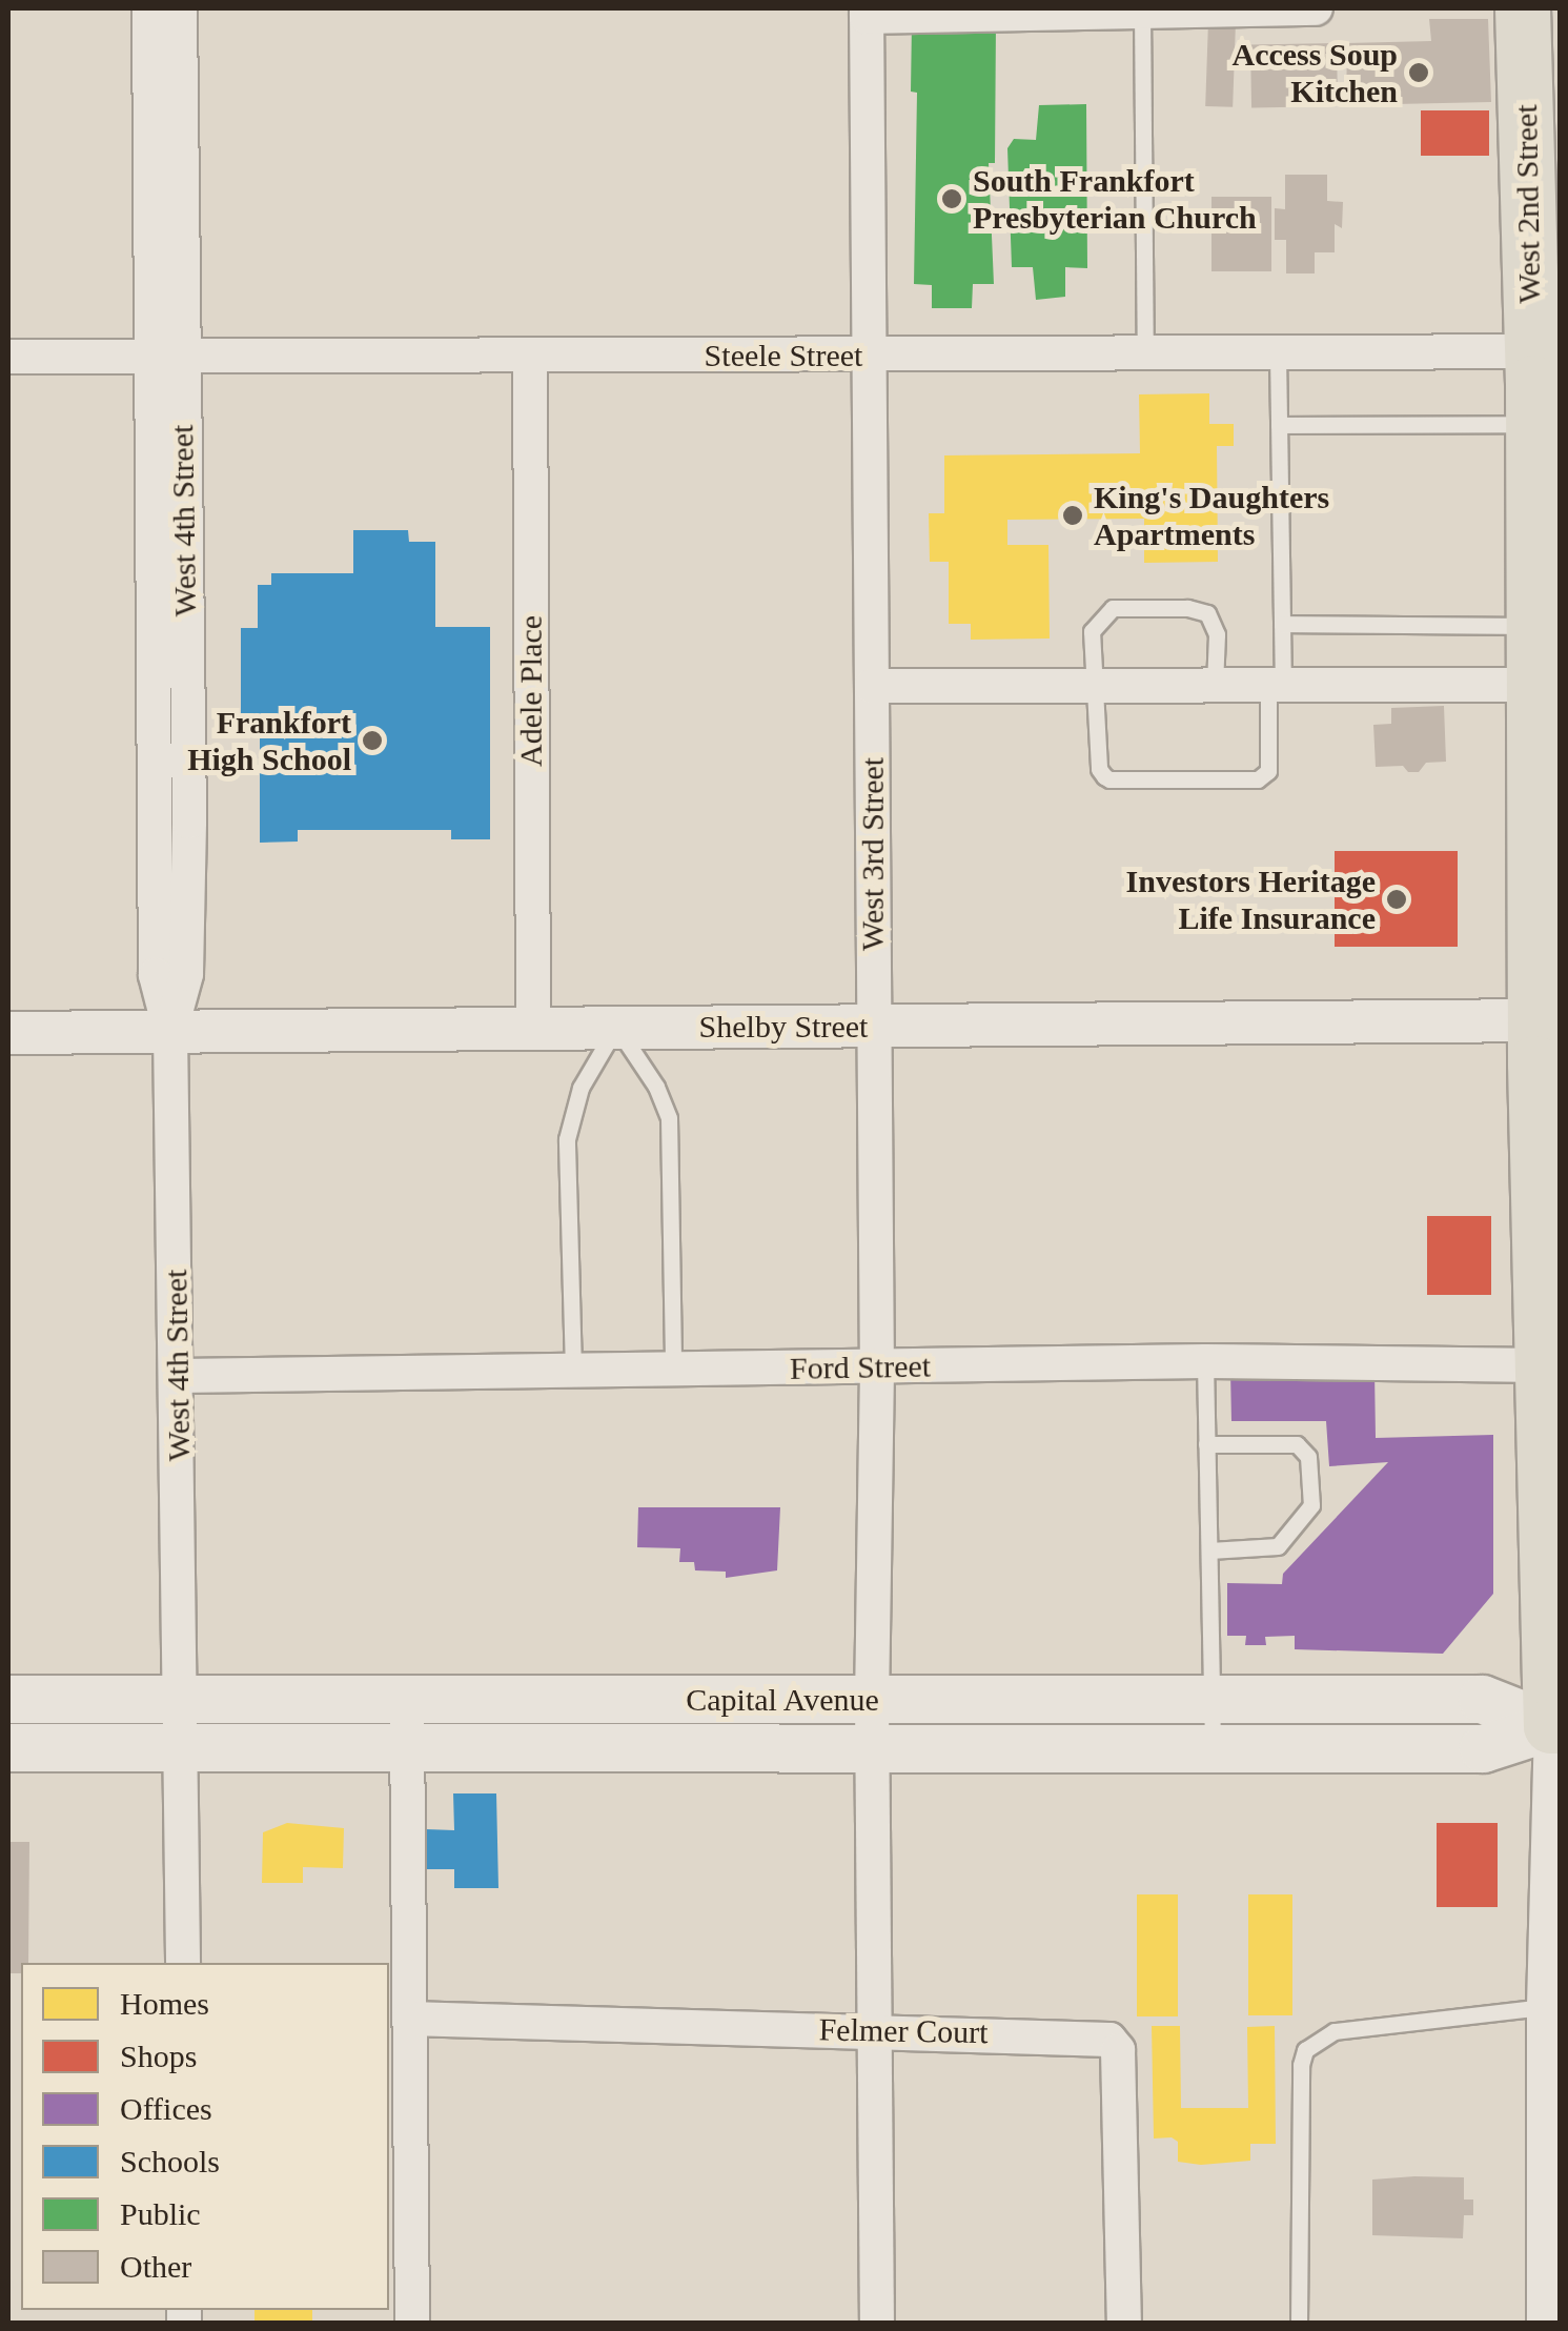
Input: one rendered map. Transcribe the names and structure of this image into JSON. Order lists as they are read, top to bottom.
{
  "streets": {
    "main road": ["West 2nd Street", "Capital Avenue"],
    "street": [
      "Steele Street",
      "West 4th Street",
      "Adele Place",
      "West 3rd Street",
      "Shelby Street",
      "Ford Street",
      "Felmer Court"
    ]
  },
  "crossings": [
    ["West 2nd Street", "Steele Street"],
    ["West 2nd Street", "Shelby Street"],
    ["West 2nd Street", "Ford Street"],
    ["West 2nd Street", "Capital Avenue"],
    ["Steele Street", "West 4th Street"],
    ["Steele Street", "Adele Place"],
    ["Steele Street", "West 3rd Street"],
    ["West 4th Street", "Shelby Street"],
    ["West 4th Street", "Ford Street"],
    ["West 4th Street", "Capital Avenue"],
    ["Adele Place", "Shelby Street"],
    ["West 3rd Street", "Shelby Street"],
    ["West 3rd Street", "Ford Street"],
    ["West 3rd Street", "Capital Avenue"],
    ["West 3rd Street", "Felmer Court"]
  ],
  "places": [
    "Access Soup Kitchen",
    "South Frankfort Presbyterian Church",
    "King's Daughters Apartments",
    "Frankfort High School",
    "Investors Heritage Life Insurance"
  ],
  "legend": [
    "Homes",
    "Shops",
    "Offices",
    "Schools",
    "Public",
    "Other"
  ]
}
